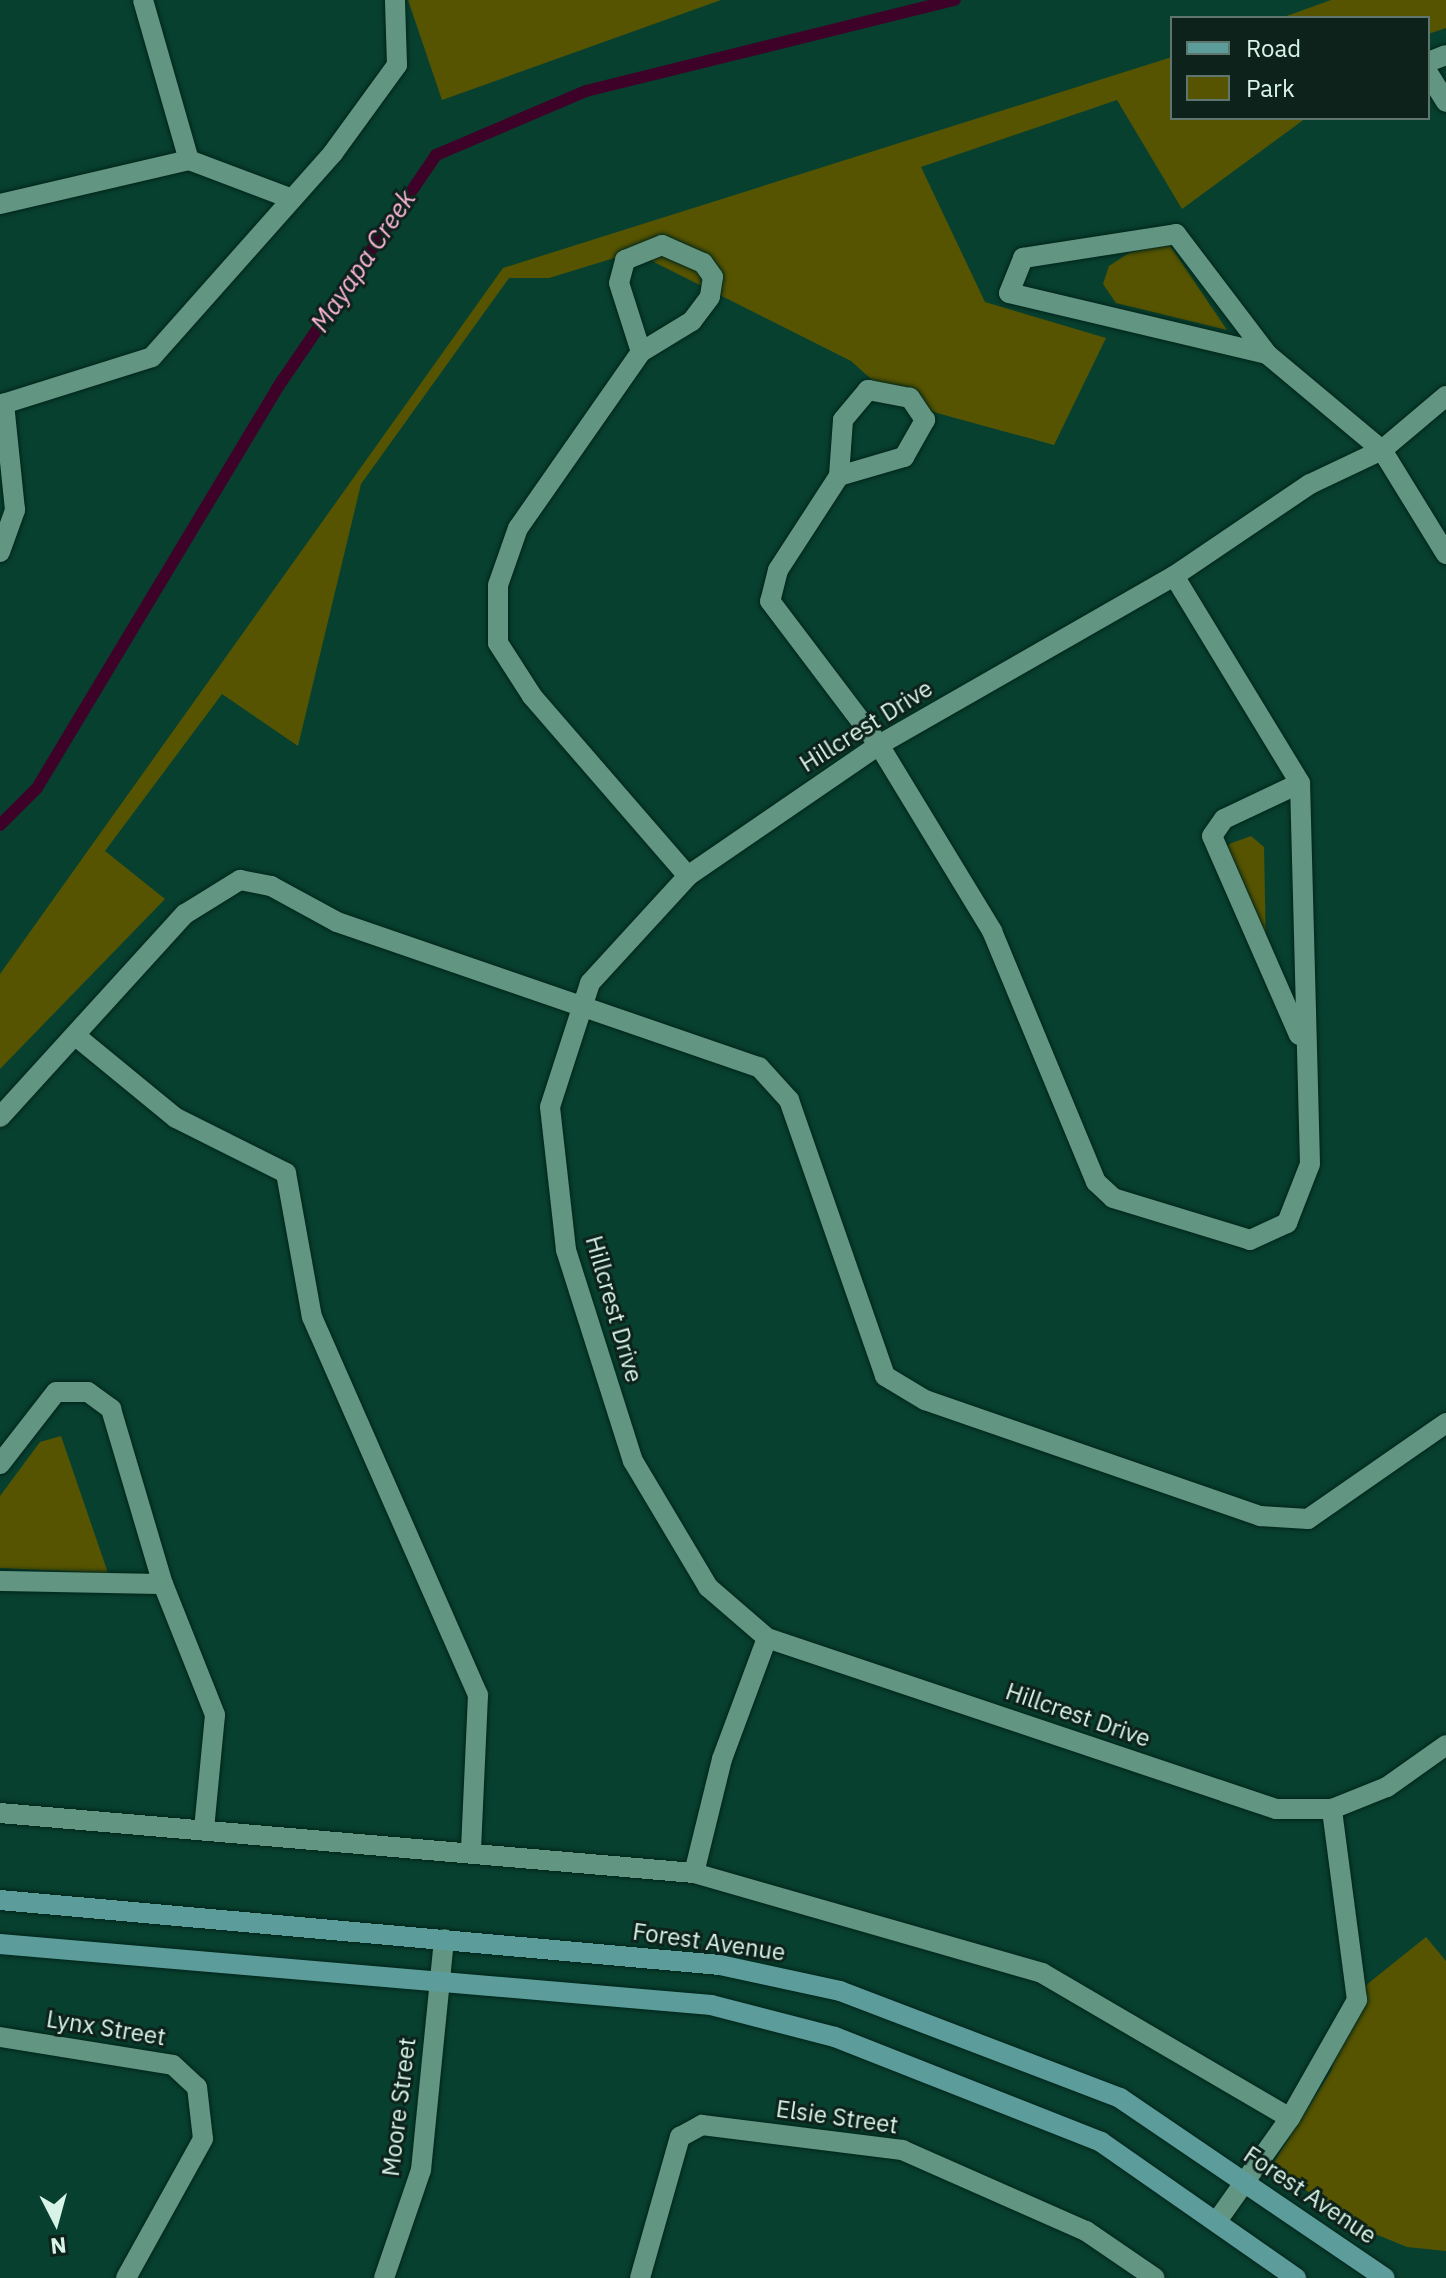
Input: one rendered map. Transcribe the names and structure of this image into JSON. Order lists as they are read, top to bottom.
{
  "streets": {
    "street": [
      "Hillcrest Drive",
      "Forest Avenue",
      "Lynx Street",
      "Moore Street",
      "Elsie Street"
    ]
  },
  "crossings": [
    ["Forest Avenue", "Moore Street"]
  ],
  "water": ["Mayapa Creek"],
  "legend": ["Road", "Park"],
  "north": "bottom"
}
